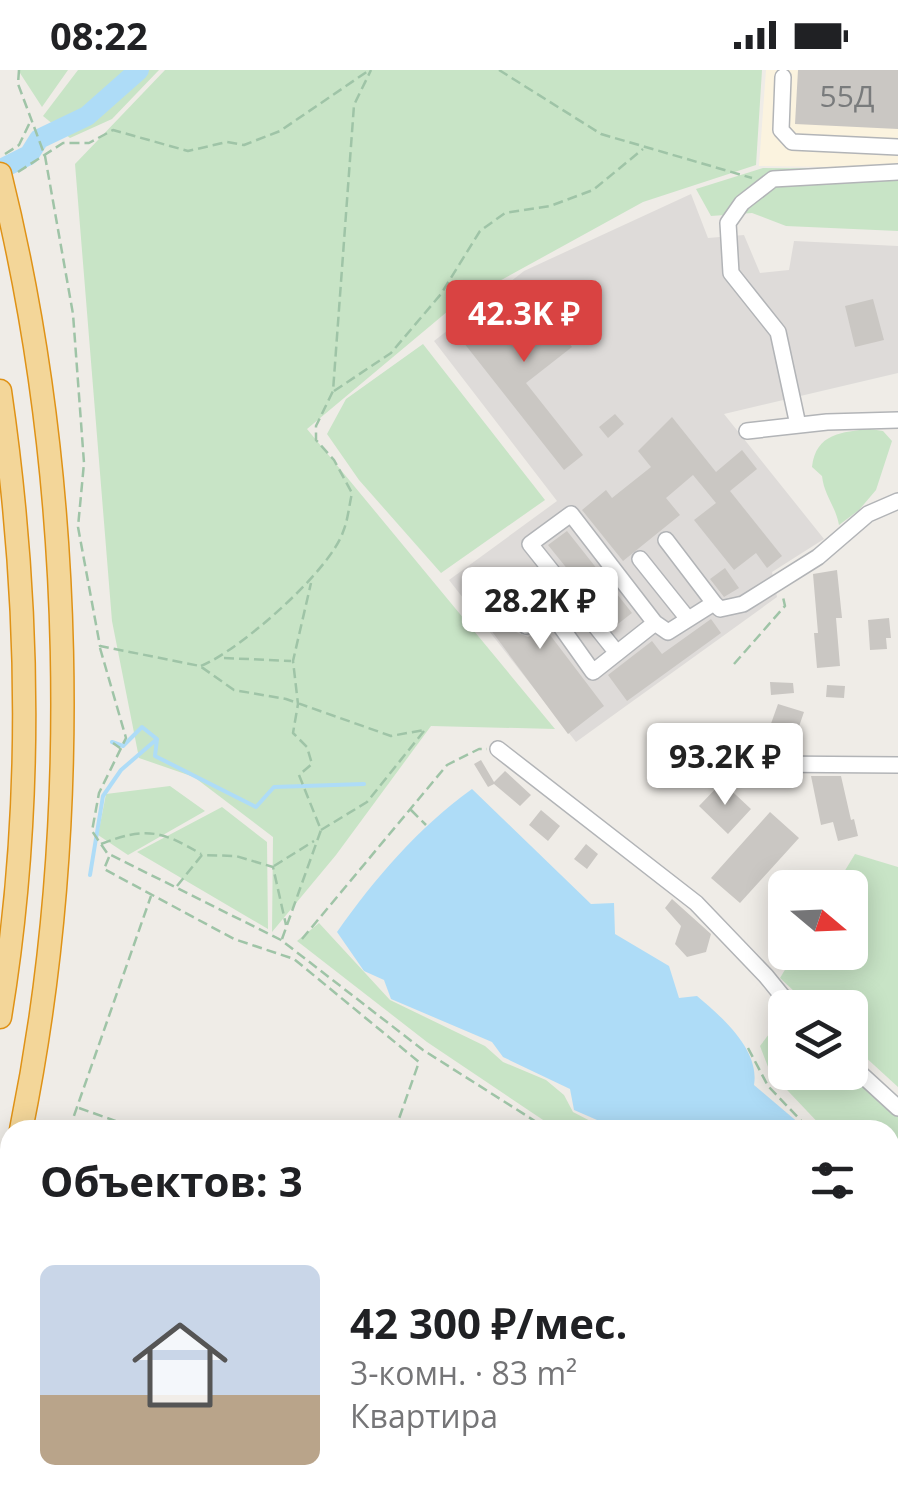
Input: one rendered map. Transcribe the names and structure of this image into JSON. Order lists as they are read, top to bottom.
{
  "house_numbers": ["55Д"],
  "north": "right",
  "page": {
    "status": "08:22",
    "price": ["42.3K ₽", "28.2K ₽", "93.2K ₽"],
    "heading": "Объектов: 3",
    "list": [
      {
        "name": "42 300 ₽/мес.",
        "note": "3-комн. · 83 m² · Квартира"
      }
    ]
  }
}
